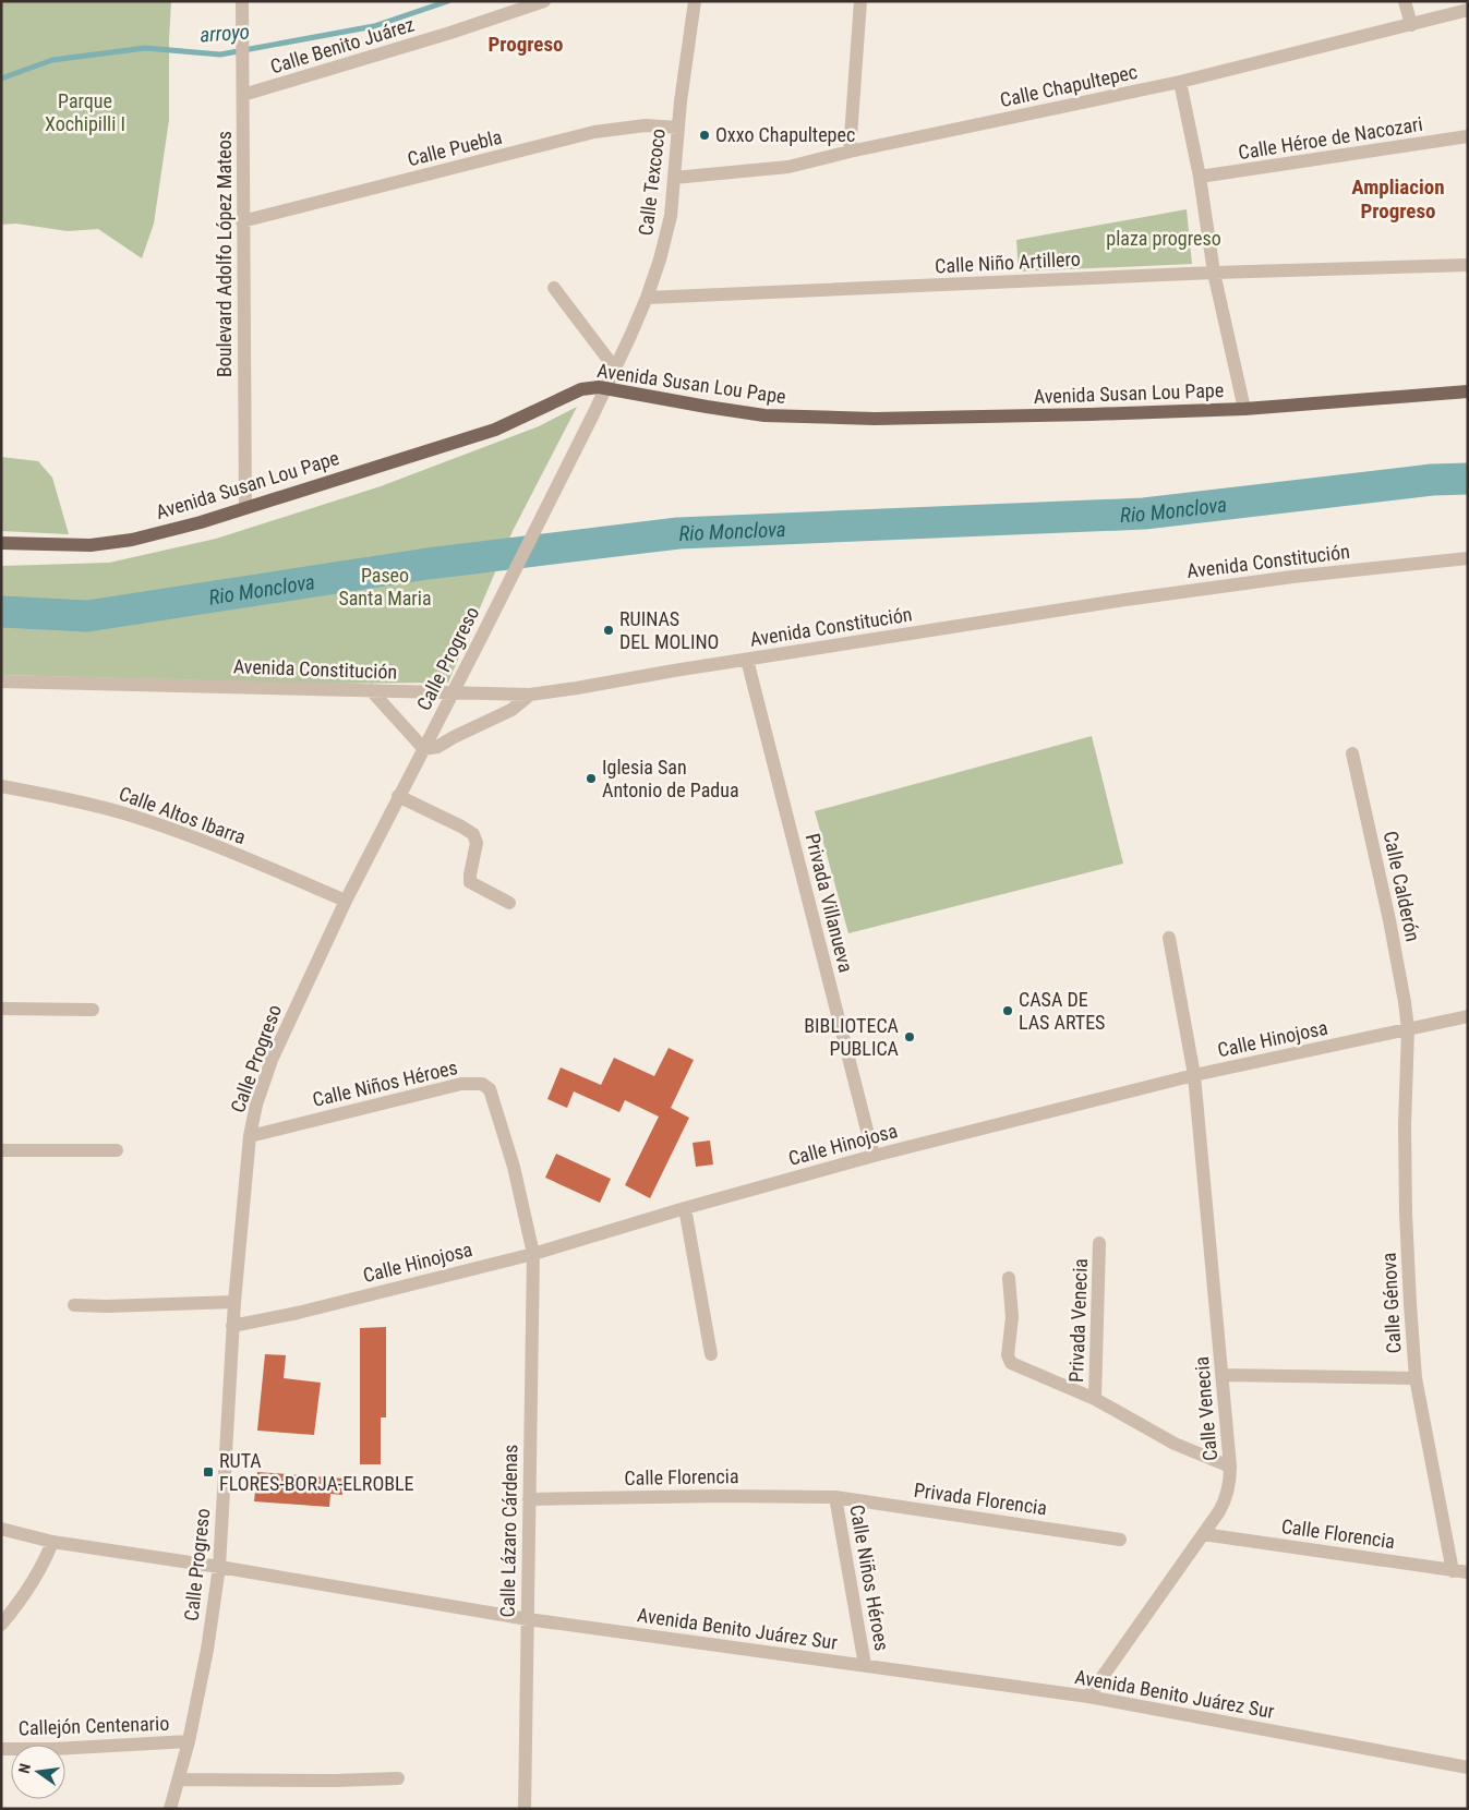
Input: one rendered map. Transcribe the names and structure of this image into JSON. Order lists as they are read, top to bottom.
{
  "streets": {
    "main road": ["Avenida Susan Lou Pape"],
    "street": [
      "Calle Benito Juárez",
      "Calle Chapultepec",
      "Calle Héroe de Nacozari",
      "Calle Puebla",
      "Calle Texcoco",
      "Boulevard Adolfo López Mateos",
      "Calle Niño Artillero",
      "Avenida Constitución",
      "Calle Progreso",
      "Calle Altos Ibarra",
      "Calle Calderón",
      "Privada Villanueva",
      "Calle Hinojosa",
      "Calle Niños Héroes",
      "Calle Génova",
      "Privada Venecia",
      "Calle Venecia",
      "Calle Florencia",
      "Privada Florencia",
      "Calle Lázaro Cárdenas",
      "Avenida Benito Juárez Sur",
      "Callejón Centenario"
    ]
  },
  "crossings": [
    ["Calle Benito Juárez", "Boulevard Adolfo López Mateos"],
    ["Calle Chapultepec", "Calle Texcoco"],
    ["Calle Puebla", "Calle Texcoco"],
    ["Calle Puebla", "Boulevard Adolfo López Mateos"],
    ["Calle Texcoco", "Calle Niño Artillero"],
    ["Calle Texcoco", "Avenida Susan Lou Pape"],
    ["Calle Texcoco", "Calle Progreso"],
    ["Boulevard Adolfo López Mateos", "Avenida Susan Lou Pape"],
    ["Avenida Susan Lou Pape", "Calle Progreso"],
    ["Avenida Constitución", "Calle Progreso"],
    ["Avenida Constitución", "Privada Villanueva"],
    ["Calle Progreso", "Calle Altos Ibarra"],
    ["Calle Progreso", "Calle Hinojosa"],
    ["Calle Progreso", "Calle Niños Héroes"],
    ["Calle Progreso", "Avenida Benito Juárez Sur"],
    ["Calle Progreso", "Callejón Centenario"],
    ["Calle Calderón", "Calle Hinojosa"],
    ["Calle Calderón", "Calle Génova"],
    ["Privada Villanueva", "Calle Hinojosa"],
    ["Calle Hinojosa", "Calle Niños Héroes"],
    ["Calle Hinojosa", "Calle Génova"],
    ["Calle Hinojosa", "Calle Venecia"],
    ["Calle Hinojosa", "Calle Lázaro Cárdenas"],
    ["Calle Niños Héroes", "Calle Florencia"],
    ["Calle Niños Héroes", "Privada Florencia"],
    ["Calle Niños Héroes", "Calle Lázaro Cárdenas"],
    ["Calle Niños Héroes", "Avenida Benito Juárez Sur"],
    ["Calle Génova", "Calle Florencia"],
    ["Privada Venecia", "Calle Venecia"],
    ["Calle Venecia", "Calle Florencia"],
    ["Calle Venecia", "Avenida Benito Juárez Sur"],
    ["Calle Florencia", "Privada Florencia"],
    ["Calle Florencia", "Calle Lázaro Cárdenas"],
    ["Calle Lázaro Cárdenas", "Avenida Benito Juárez Sur"]
  ],
  "districts": ["Progreso", "Ampliacion Progreso"],
  "water": ["arroyo", "Rio Monclova"],
  "parks": ["Parque Xochipilli I", "plaza progreso", "Paseo Santa Maria"],
  "places": {
    "other": [
      "Oxxo Chapultepec",
      "RUINAS DEL MOLINO",
      "Iglesia San Antonio de Padua",
      "CASA DE LAS ARTES",
      "BIBLIOTECA PUBLICA"
    ],
    "transit": ["RUTA FLORES-BORJA-ELROBLE"]
  },
  "north": "left"
}
